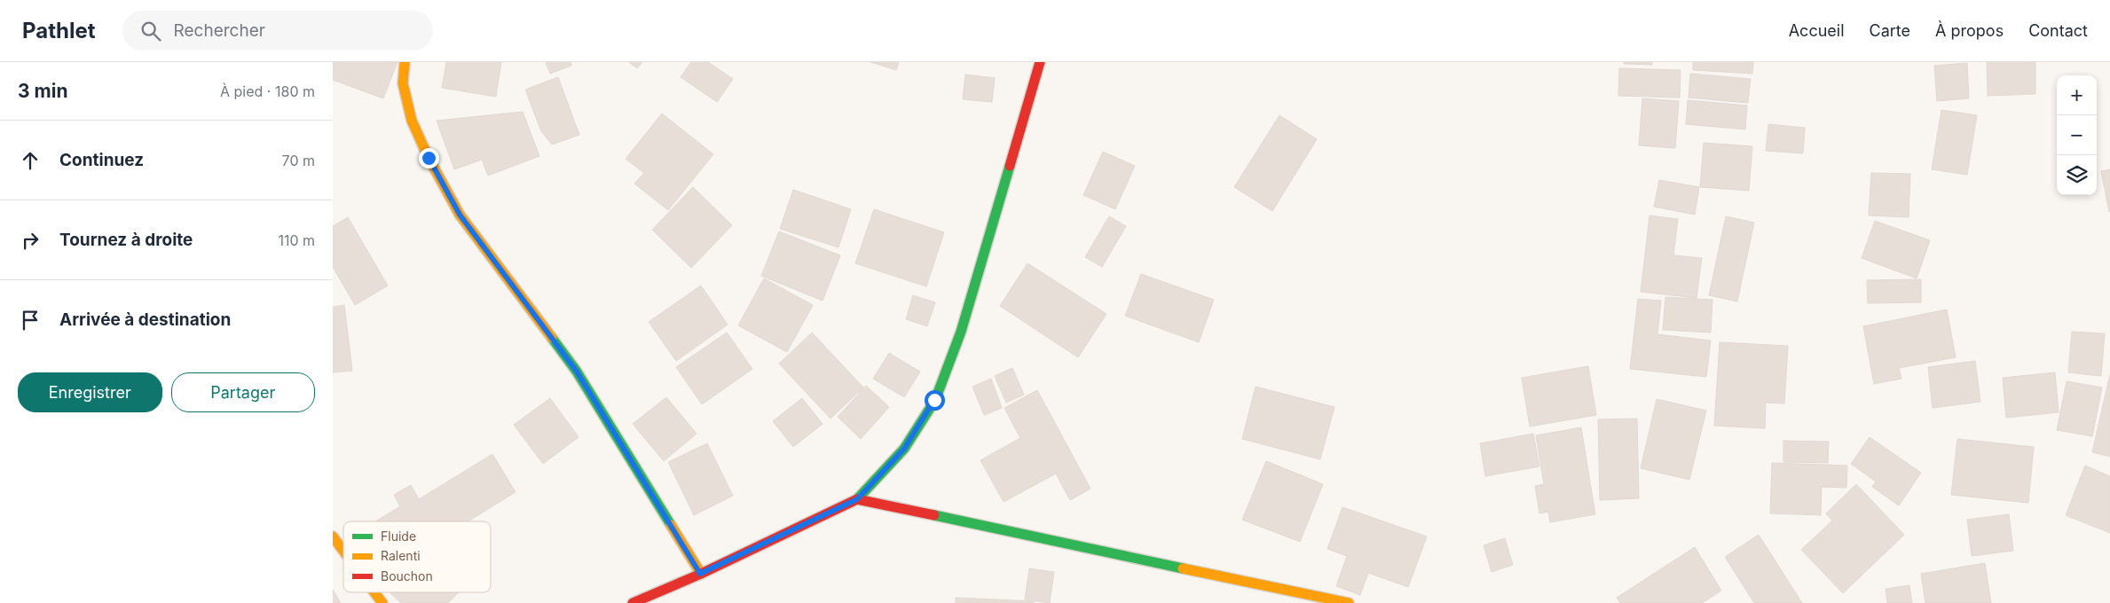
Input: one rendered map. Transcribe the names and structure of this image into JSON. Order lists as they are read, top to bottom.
{
  "legend": ["Fluide", "Ralenti", "Bouchon"],
  "page": {
    "header": "Pathlet",
    "search": "Rechercher",
    "nav": [
      "Accueil",
      "Carte",
      "À propos",
      "Contact"
    ],
    "heading": ["3 min", "À pied · 180 m"],
    "map_buttons": ["+", "−"],
    "list": [
      ["Continuez", "70 m"],
      ["Tournez à droite", "110 m"],
      "Arrivée à destination"
    ],
    "buttons": ["Enregistrer", "Partager"]
  }
}
